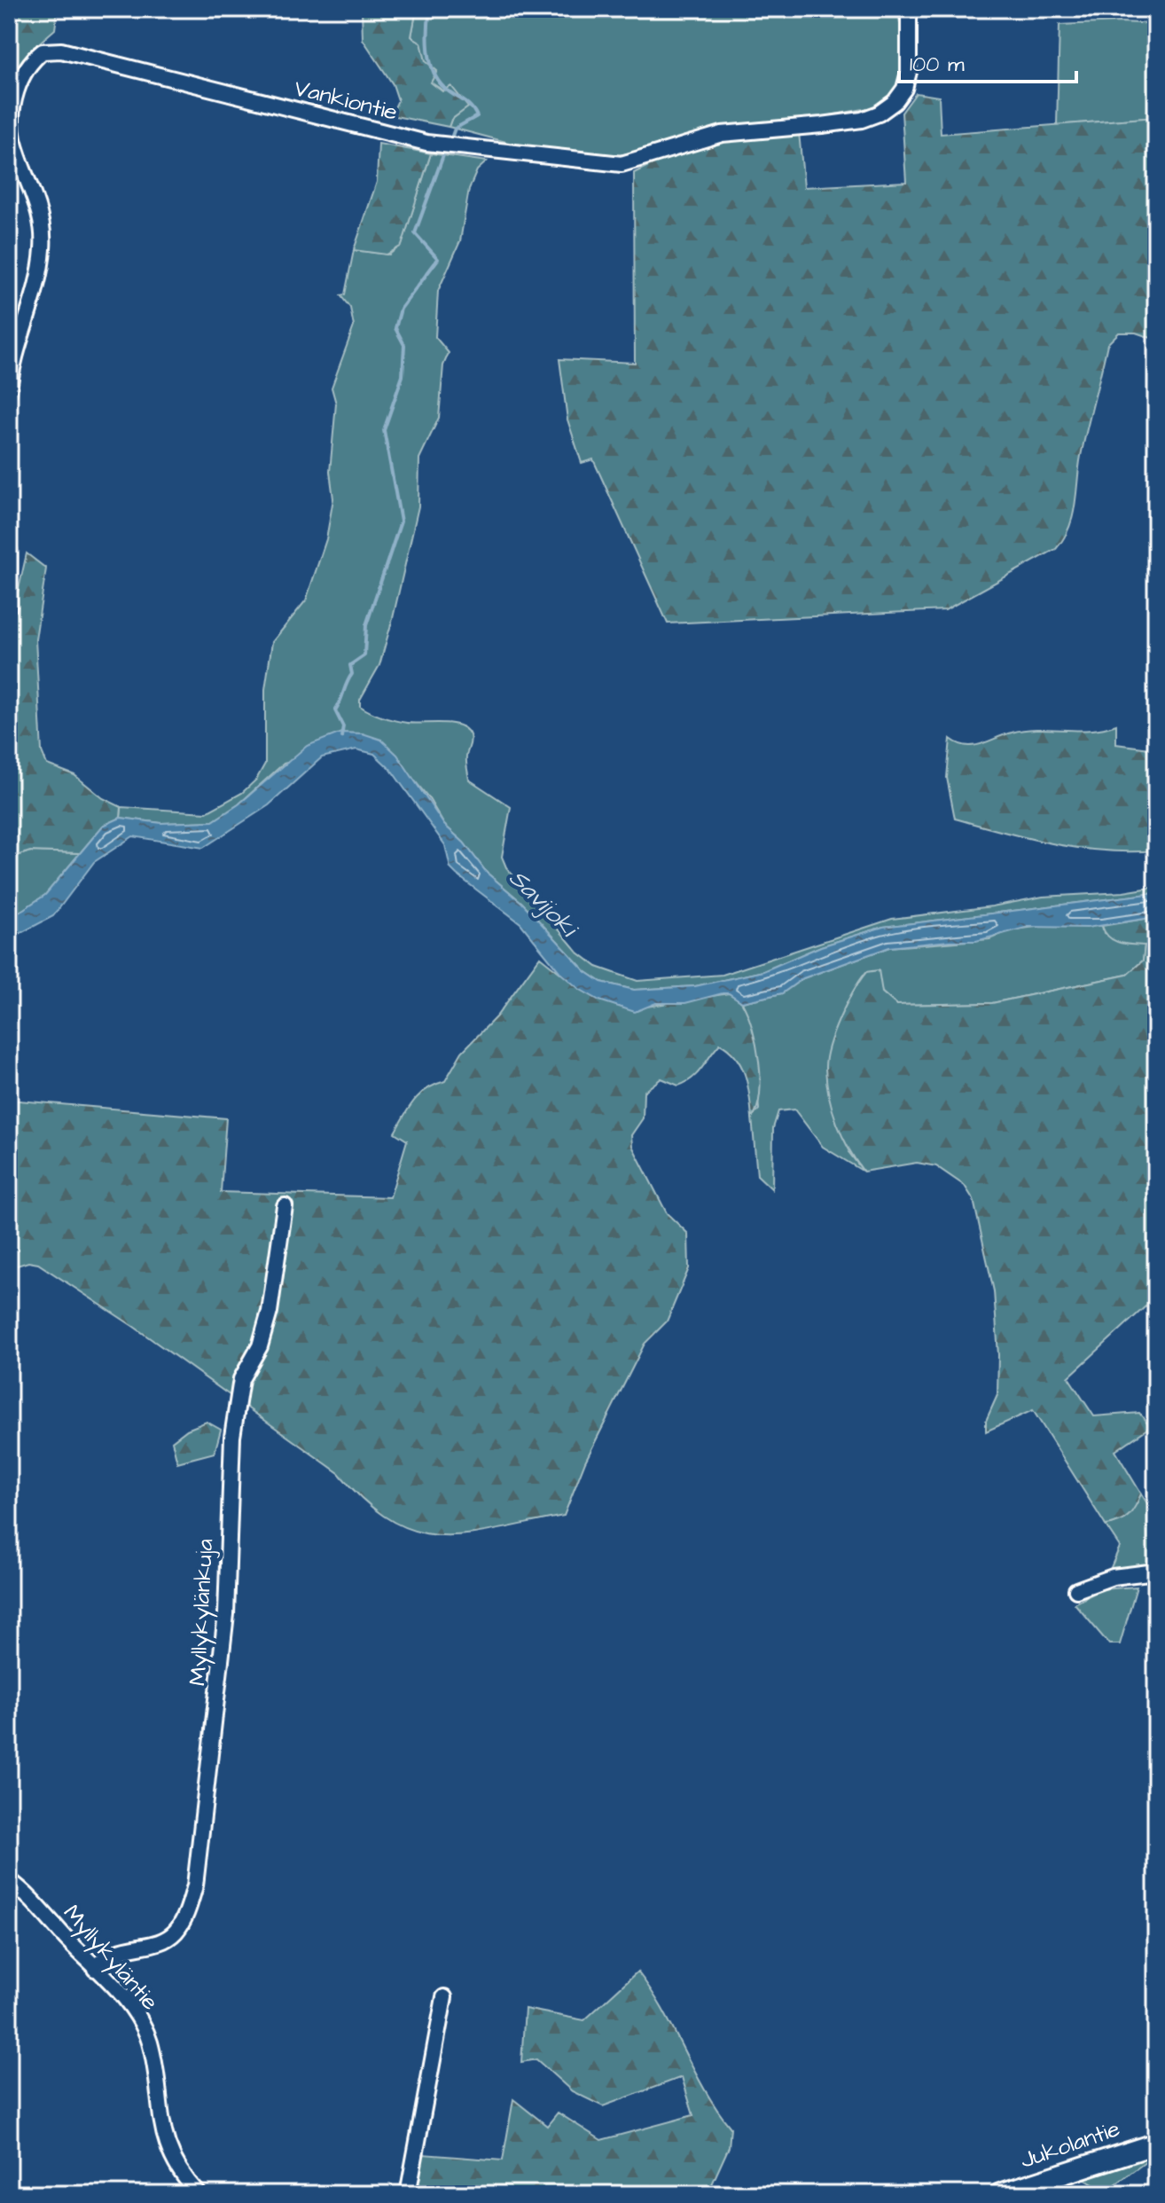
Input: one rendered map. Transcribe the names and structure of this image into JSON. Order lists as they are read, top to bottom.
{
  "streets": {
    "street": [
      "Vankiontie",
      "Myllykylänkuja",
      "Myllykyläntie",
      "Jukolantie"
    ]
  },
  "crossings": [
    ["Myllykylänkuja", "Myllykyläntie"]
  ],
  "water": ["Savijoki"],
  "scale_bar": "100 m"
}
